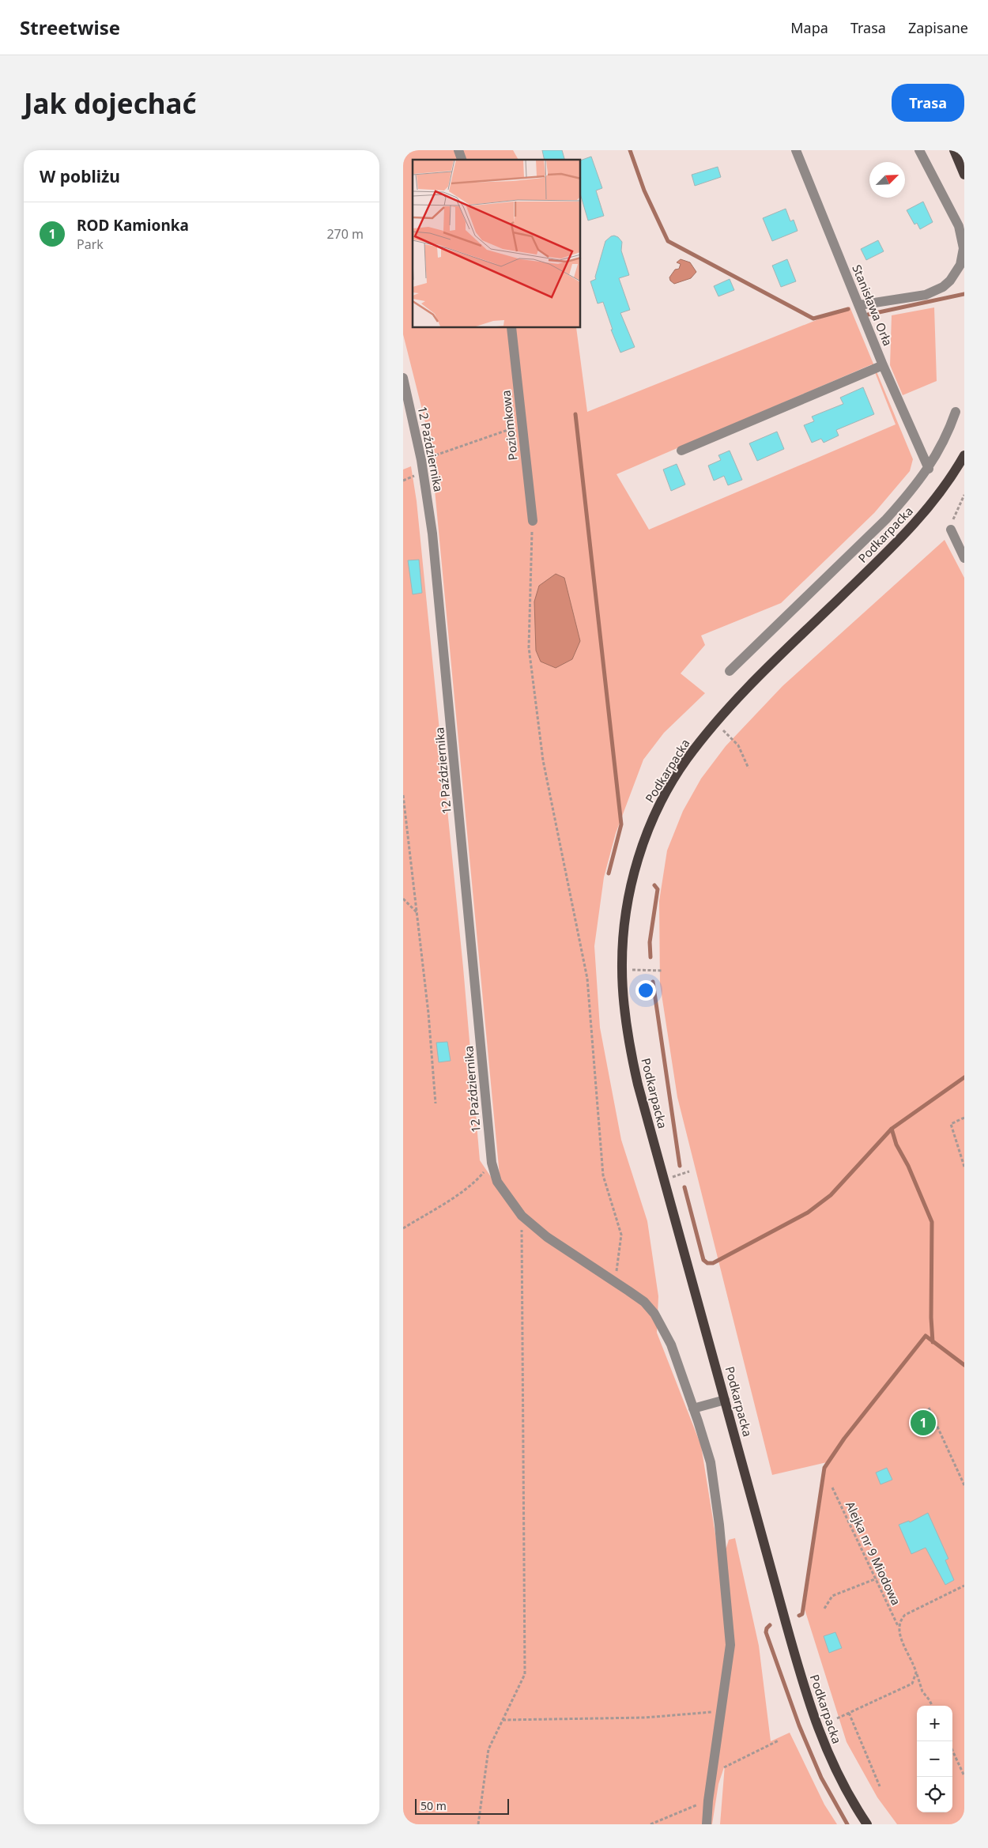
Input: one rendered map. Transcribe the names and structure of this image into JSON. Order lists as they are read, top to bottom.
{
  "streets": {
    "main road": ["Podkarpacka"],
    "street": ["Stanisława Orła", "Poziomkowa", "12 Października"],
    "path": ["Alejka nr 9 Miodowa"]
  },
  "scale_bar": "50 m",
  "north": "top right",
  "page": {
    "header": "Streetwise",
    "nav": ["Mapa", "Trasa", "Zapisane"],
    "buttons": "Trasa",
    "title": "Jak dojechać",
    "heading": "W pobliżu",
    "list": [
      {
        "mark": "1",
        "name": "ROD Kamionka",
        "note": "Park",
        "value": "270 m"
      }
    ],
    "pins": "1",
    "map_buttons": ["+", "−"],
    "scale": "50 m"
  }
}
